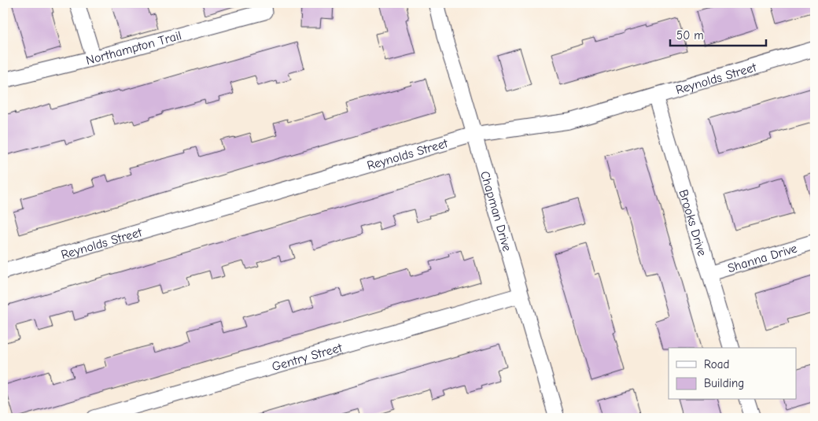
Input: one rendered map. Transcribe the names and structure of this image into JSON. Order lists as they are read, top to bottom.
{
  "streets": {
    "street": [
      "Northampton Trail",
      "Reynolds Street",
      "Chapman Drive",
      "Brooks Drive",
      "Shanna Drive",
      "Gentry Street"
    ]
  },
  "crossings": [
    ["Reynolds Street", "Chapman Drive"],
    ["Reynolds Street", "Brooks Drive"],
    ["Chapman Drive", "Gentry Street"],
    ["Brooks Drive", "Shanna Drive"]
  ],
  "legend": ["Road", "Building"],
  "scale_bar": "50 m"
}
